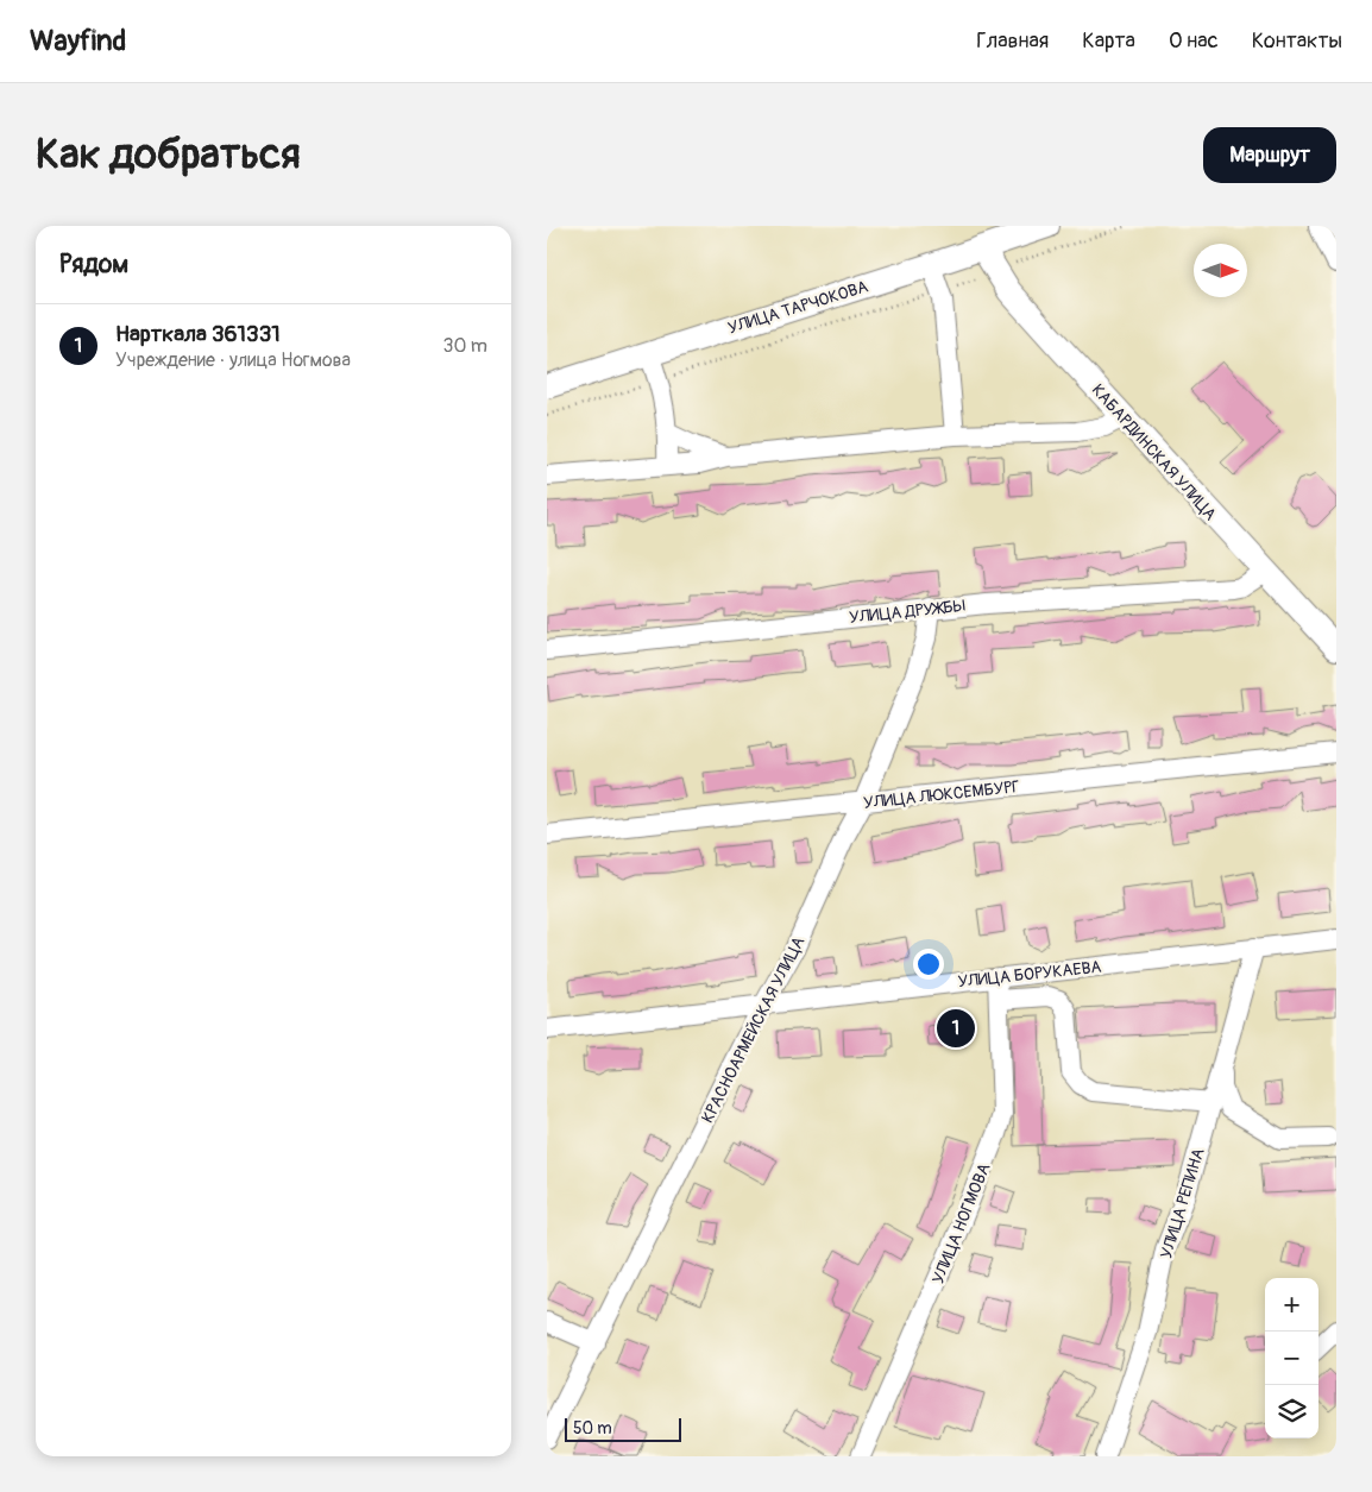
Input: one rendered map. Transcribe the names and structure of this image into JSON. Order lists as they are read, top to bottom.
{
  "streets": {
    "main road": ["УЛИЦА ТАРЧОКОВА", "КАБАРДИНСКАЯ УЛИЦА"],
    "street": [
      "УЛИЦА ДРУЖБЫ",
      "УЛИЦА ЛЮКСЕМБУРГ",
      "УЛИЦА БОРУКАЕВА",
      "КРАСНОАРМЕЙСКАЯ УЛИЦА",
      "УЛИЦА РЕПИНА",
      "УЛИЦА НОГМОВА"
    ]
  },
  "crossings": [
    ["УЛИЦА ТАРЧОКОВА", "КАБАРДИНСКАЯ УЛИЦА"],
    ["КАБАРДИНСКАЯ УЛИЦА", "УЛИЦА ДРУЖБЫ"],
    ["УЛИЦА ДРУЖБЫ", "КРАСНОАРМЕЙСКАЯ УЛИЦА"],
    ["УЛИЦА ЛЮКСЕМБУРГ", "КРАСНОАРМЕЙСКАЯ УЛИЦА"],
    ["УЛИЦА БОРУКАЕВА", "КРАСНОАРМЕЙСКАЯ УЛИЦА"],
    ["УЛИЦА БОРУКАЕВА", "УЛИЦА РЕПИНА"],
    ["УЛИЦА БОРУКАЕВА", "УЛИЦА НОГМОВА"]
  ],
  "scale_bar": "50 m",
  "north": "right",
  "page": {
    "header": "Wayfind",
    "nav": [
      "Главная",
      "Карта",
      "О нас",
      "Контакты"
    ],
    "buttons": "Маршрут",
    "title": "Как добраться",
    "heading": "Рядом",
    "list": [
      {
        "mark": "1",
        "name": "Нарткала 361331",
        "note": "Учреждение · улица Ногмова",
        "value": "30 m"
      }
    ],
    "pins": "1",
    "map_buttons": ["+", "−"],
    "scale": "50 m"
  }
}
